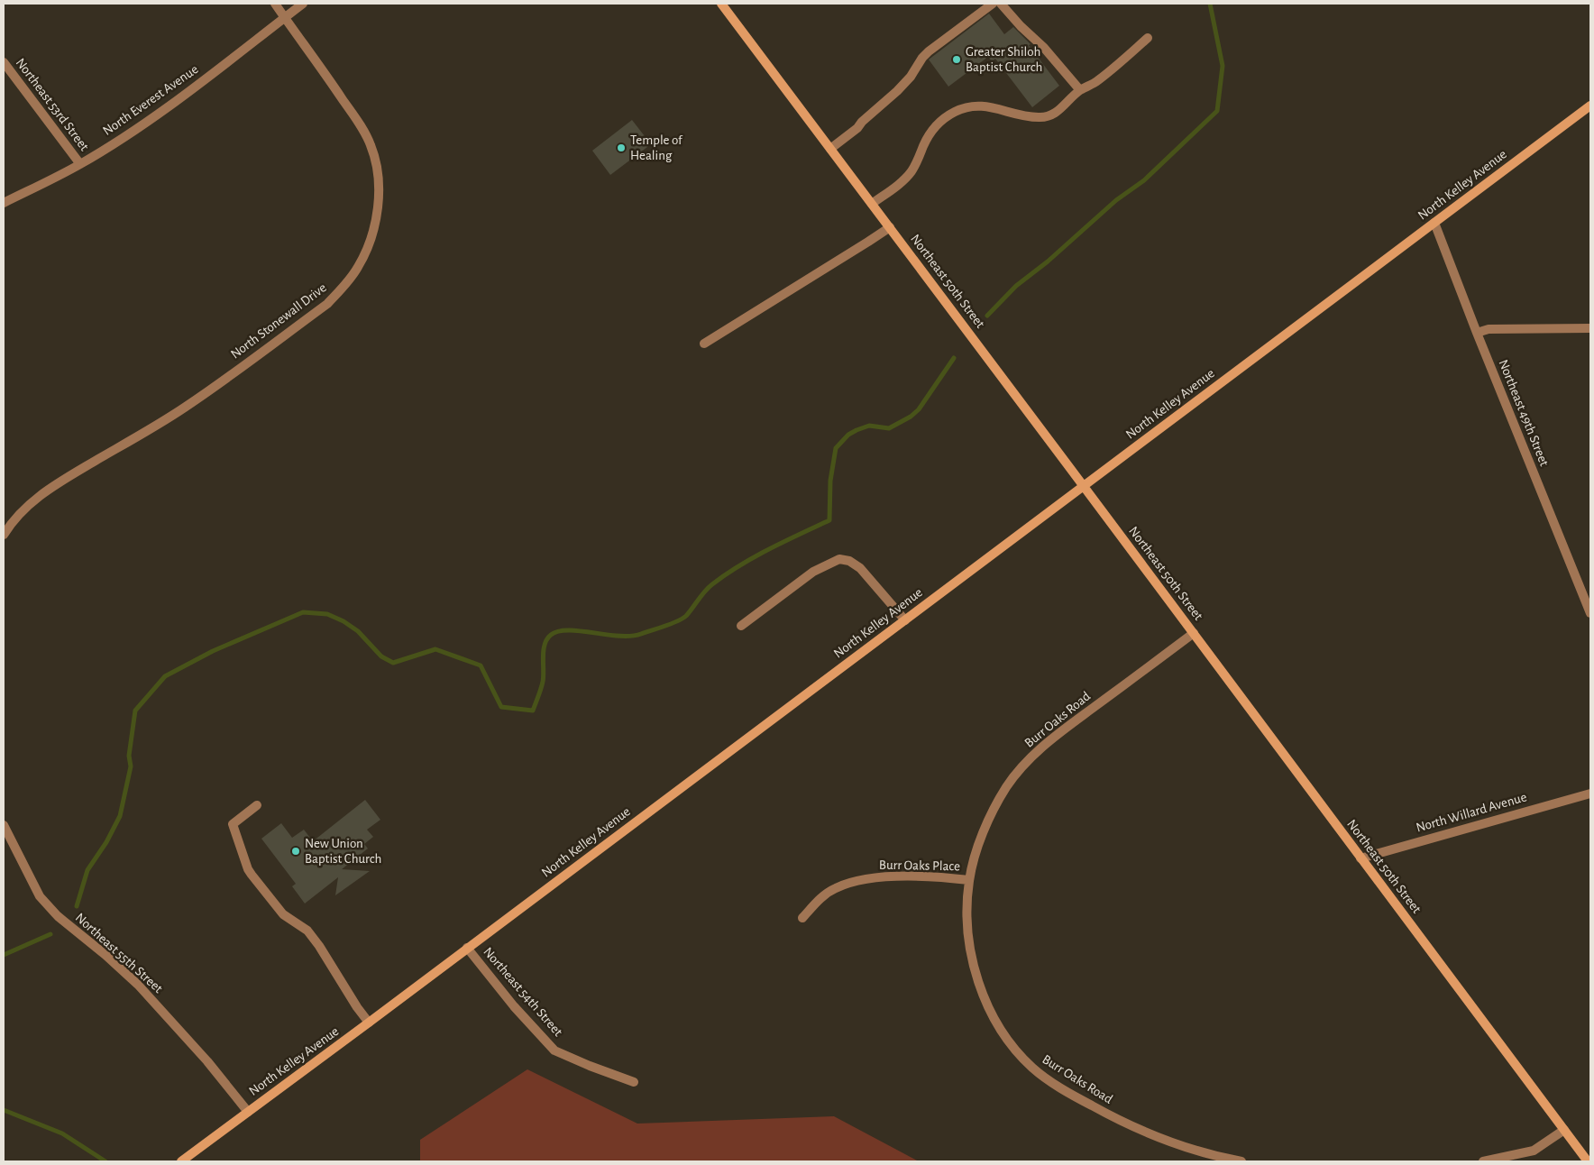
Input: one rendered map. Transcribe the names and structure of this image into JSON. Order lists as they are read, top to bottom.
{
  "streets": {
    "street": [
      "North Everest Avenue",
      "Northeast 53rd Street",
      "North Kelley Avenue",
      "Northeast 50th Street",
      "North Stonewall Drive",
      "Northeast 49th Street",
      "Burr Oaks Road",
      "North Willard Avenue",
      "Burr Oaks Place",
      "Northeast 55th Street",
      "Northeast 54th Street"
    ]
  },
  "crossings": [
    ["North Everest Avenue", "Northeast 53rd Street"],
    ["North Everest Avenue", "North Stonewall Drive"],
    ["North Kelley Avenue", "Northeast 50th Street"],
    ["North Kelley Avenue", "Northeast 49th Street"],
    ["North Kelley Avenue", "Northeast 55th Street"],
    ["North Kelley Avenue", "Northeast 54th Street"],
    ["Northeast 50th Street", "Burr Oaks Road"],
    ["Northeast 50th Street", "North Willard Avenue"],
    ["Burr Oaks Road", "Burr Oaks Place"]
  ],
  "places": ["Greater Shiloh Baptist Church", "Temple of Healing", "New Union Baptist Church"]
}
